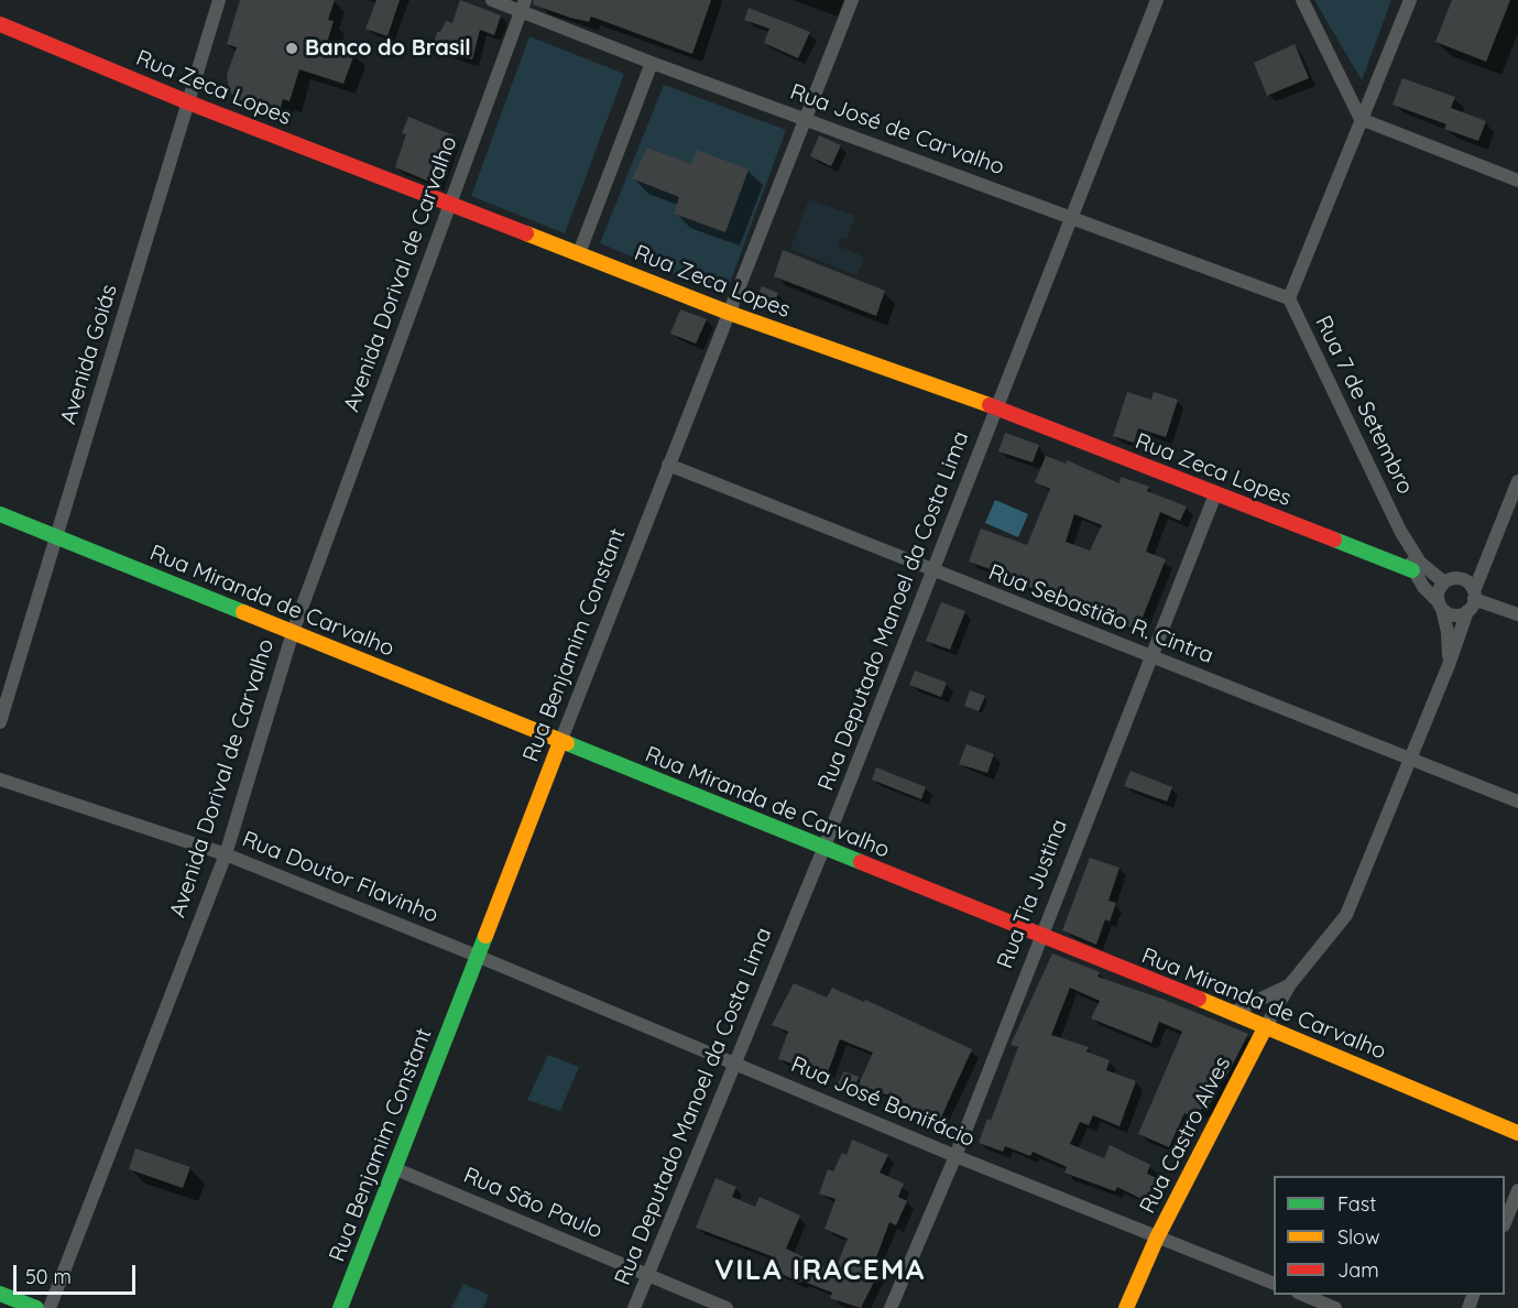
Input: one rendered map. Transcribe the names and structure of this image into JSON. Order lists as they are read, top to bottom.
{
  "streets": {
    "street": [
      "Rua Zeca Lopes",
      "Rua José de Carvalho",
      "Avenida Dorival de Carvalho",
      "Avenida Goiás",
      "Rua 7 de Setembro",
      "Rua Miranda de Carvalho",
      "Rua Deputado Manoel da Costa Lima",
      "Rua Sebastião R. Cintra",
      "Rua Benjamim Constant",
      "Rua Doutor Flavinho",
      "Rua Tia Justina",
      "Rua José Bonifácio",
      "Rua Castro Alves",
      "Rua São Paulo"
    ]
  },
  "crossings": [
    ["Rua Zeca Lopes", "Avenida Dorival de Carvalho"],
    ["Rua Zeca Lopes", "Avenida Goiás"],
    ["Rua Zeca Lopes", "Rua 7 de Setembro"],
    ["Rua Zeca Lopes", "Rua Deputado Manoel da Costa Lima"],
    ["Rua Zeca Lopes", "Rua Benjamim Constant"],
    ["Rua Zeca Lopes", "Rua Tia Justina"],
    ["Rua José de Carvalho", "Avenida Dorival de Carvalho"],
    ["Rua José de Carvalho", "Rua 7 de Setembro"],
    ["Rua José de Carvalho", "Rua Deputado Manoel da Costa Lima"],
    ["Rua José de Carvalho", "Rua Benjamim Constant"],
    ["Avenida Dorival de Carvalho", "Rua Miranda de Carvalho"],
    ["Avenida Dorival de Carvalho", "Rua Doutor Flavinho"],
    ["Avenida Goiás", "Rua Miranda de Carvalho"],
    ["Rua 7 de Setembro", "Rua Castro Alves"],
    ["Rua Miranda de Carvalho", "Rua Deputado Manoel da Costa Lima"],
    ["Rua Miranda de Carvalho", "Rua Benjamim Constant"],
    ["Rua Miranda de Carvalho", "Rua Tia Justina"],
    ["Rua Miranda de Carvalho", "Rua Castro Alves"],
    ["Rua Deputado Manoel da Costa Lima", "Rua Sebastião R. Cintra"],
    ["Rua Deputado Manoel da Costa Lima", "Rua José Bonifácio"],
    ["Rua Deputado Manoel da Costa Lima", "Rua São Paulo"],
    ["Rua Sebastião R. Cintra", "Rua Benjamim Constant"],
    ["Rua Sebastião R. Cintra", "Rua Tia Justina"],
    ["Rua Sebastião R. Cintra", "Rua Castro Alves"],
    ["Rua Benjamim Constant", "Rua Doutor Flavinho"],
    ["Rua Benjamim Constant", "Rua José Bonifácio"],
    ["Rua Benjamim Constant", "Rua São Paulo"],
    ["Rua Doutor Flavinho", "Rua José Bonifácio"],
    ["Rua Tia Justina", "Rua José Bonifácio"],
    ["Rua José Bonifácio", "Rua Castro Alves"]
  ],
  "districts": ["VILA IRACEMA"],
  "places": ["Banco do Brasil"],
  "legend": ["Fast", "Slow", "Jam"],
  "scale_bar": "50 m"
}
